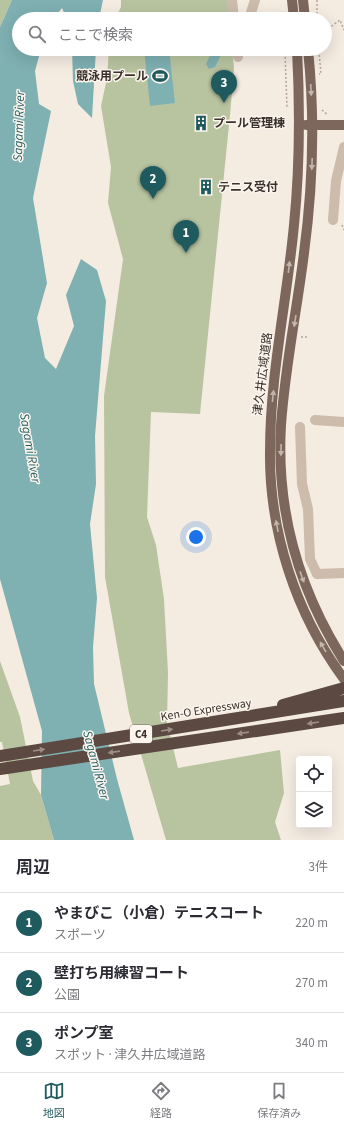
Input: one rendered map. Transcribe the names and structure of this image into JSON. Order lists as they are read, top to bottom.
{
  "streets": {
    "highway": ["Ken-O Expressway", "C4"],
    "main road": ["津久井広域道路"]
  },
  "water": ["Sagami River"],
  "places": {
    "sports": ["競泳用プール"],
    "building": ["プール管理棟", "テニス受付"]
  },
  "page": {
    "search": "ここで検索",
    "pins": ["3", "2", "1"],
    "heading": ["周辺", "3件"],
    "list": [
      {
        "mark": "1",
        "name": "やまびこ（小倉）テニスコート",
        "note": "スポーツ",
        "value": "220 m"
      },
      {
        "mark": "2",
        "name": "壁打ち用練習コート",
        "note": "公園",
        "value": "270 m"
      },
      {
        "mark": "3",
        "name": "ポンプ室",
        "note": "スポット · 津久井広域道路",
        "value": "340 m"
      }
    ],
    "nav": ["地図", "経路", "保存済み"]
  }
}
